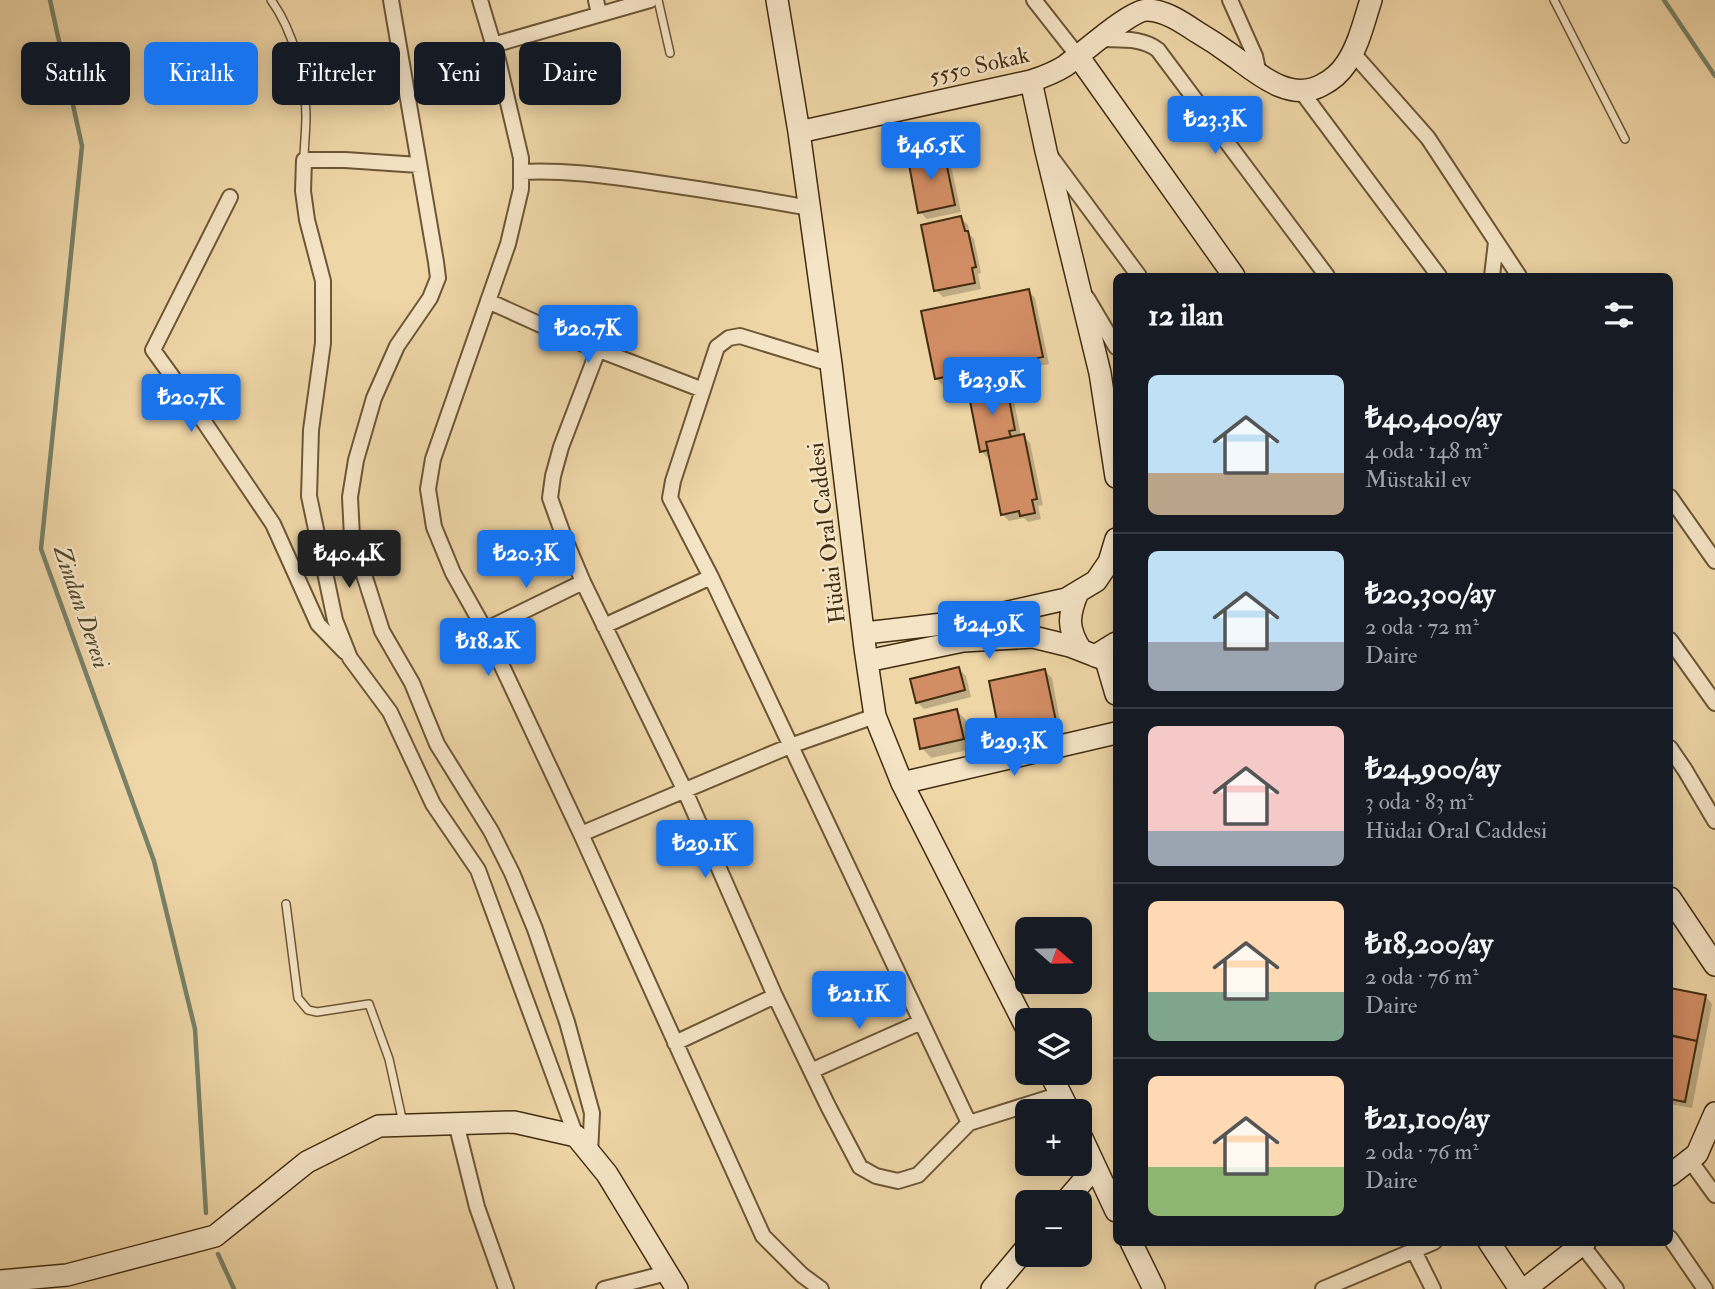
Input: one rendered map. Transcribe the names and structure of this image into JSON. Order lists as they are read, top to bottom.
{
  "streets": {
    "street": ["5550 Sokak", "Hüdai Oral Caddesi"]
  },
  "crossings": [
    ["5550 Sokak", "Hüdai Oral Caddesi"]
  ],
  "water": ["Zindan Deresi"],
  "north": "right",
  "page": {
    "chip": [
      "Satılık",
      "Kiralık",
      "Filtreler",
      "Yeni",
      "Daire"
    ],
    "price": [
      "₺23.3K",
      "₺46.5K",
      "₺20.7K",
      "₺23.9K",
      "₺20.7K",
      "₺40.4K",
      "₺20.3K",
      "₺24.9K",
      "₺18.2K",
      "₺29.3K",
      "₺29.1K",
      "₺21.1K"
    ],
    "heading": "12 ilan",
    "list": [
      {
        "name": "₺40,400/ay",
        "note": "4 oda · 148 m² · Müstakil ev"
      },
      {
        "name": "₺20,300/ay",
        "note": "2 oda · 72 m² · Daire"
      },
      {
        "name": "₺24,900/ay",
        "note": "3 oda · 83 m² · Hüdai Oral Caddesi"
      },
      {
        "name": "₺18,200/ay",
        "note": "2 oda · 76 m² · Daire"
      },
      {
        "name": "₺21,100/ay",
        "note": "2 oda · 76 m² · Daire"
      }
    ],
    "map_buttons": ["+", "−"]
  }
}
